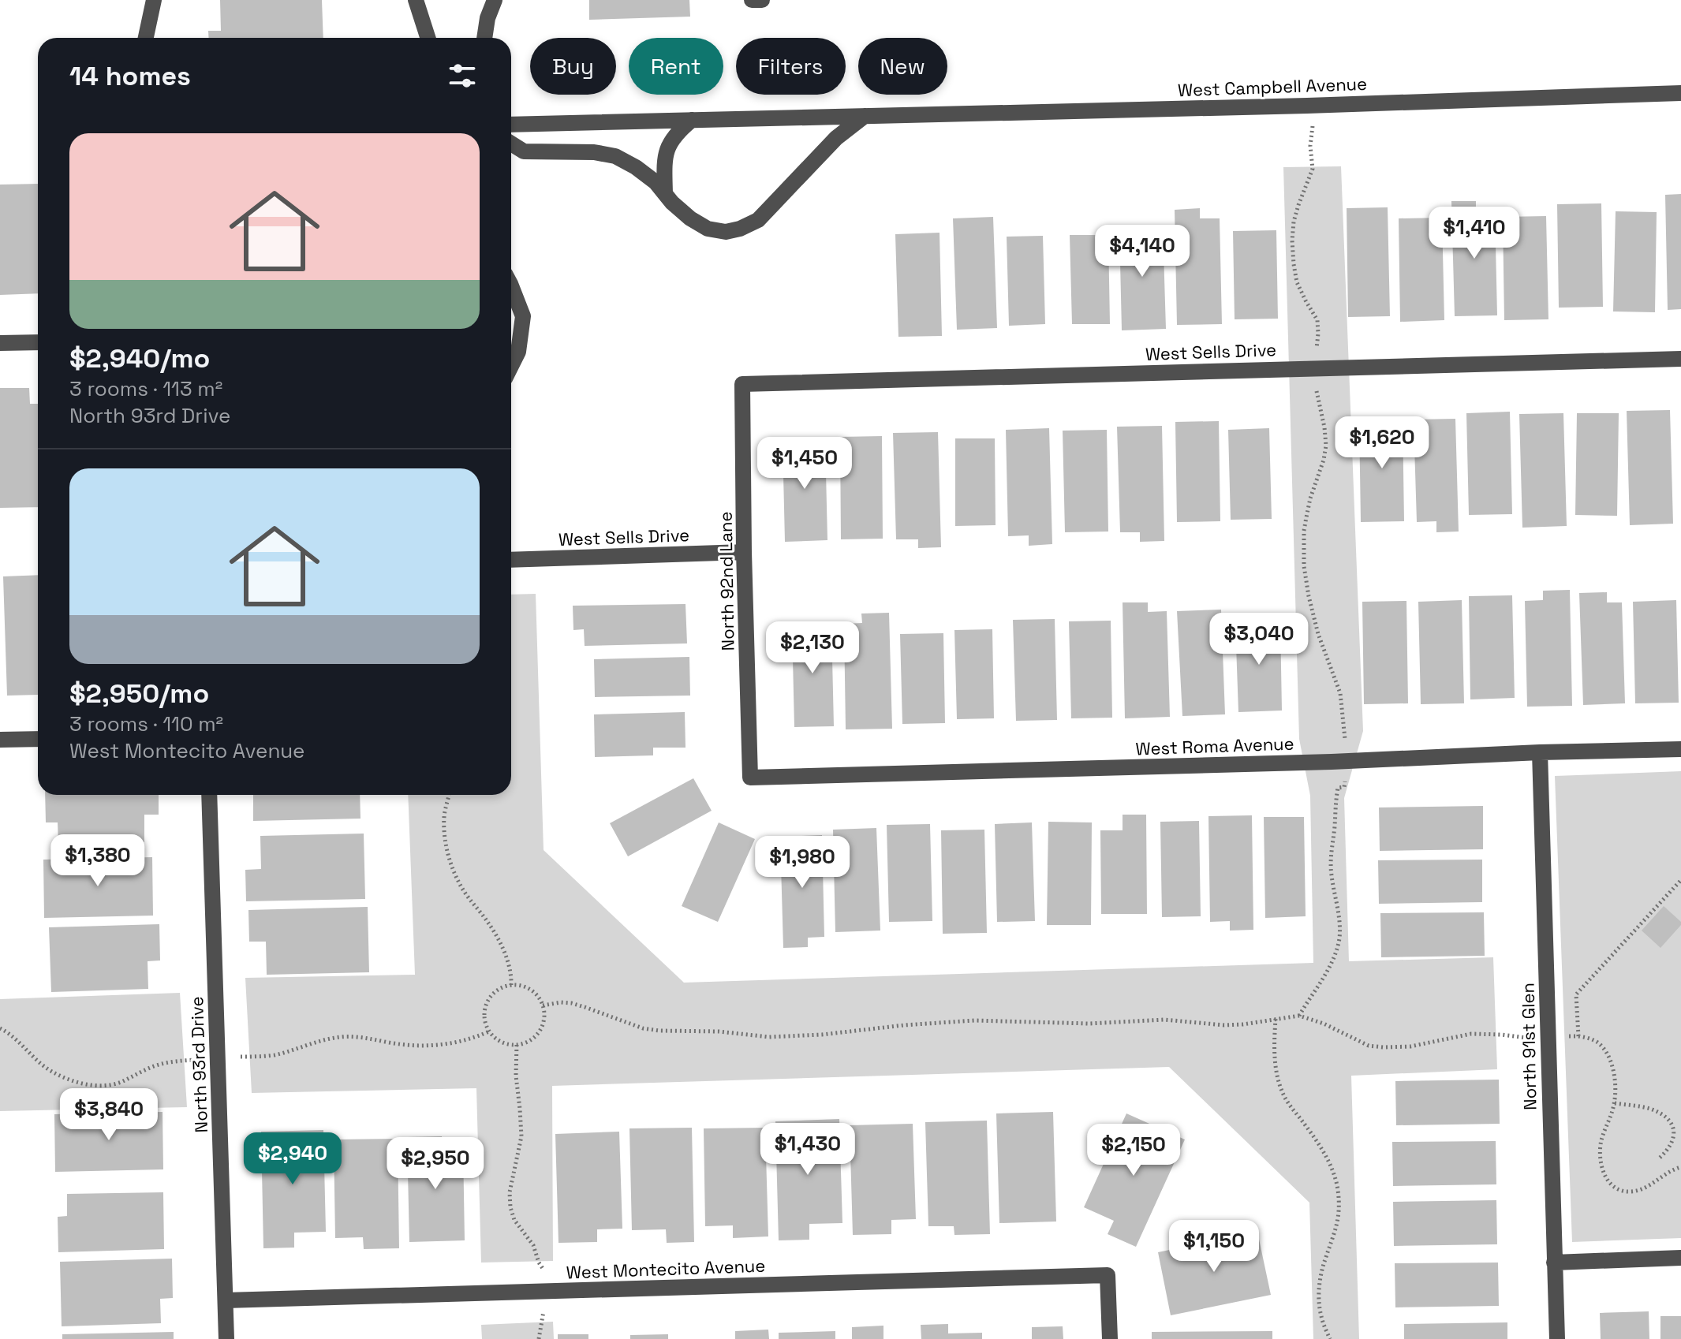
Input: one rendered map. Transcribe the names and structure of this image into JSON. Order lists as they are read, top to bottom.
{
  "streets": {
    "street": [
      "West Campbell Avenue",
      "West Sells Drive",
      "North 92nd Lane",
      "West Roma Avenue",
      "North 91st Glen",
      "North 93rd Drive",
      "West Montecito Avenue"
    ]
  },
  "crossings": [
    ["West Sells Drive", "North 92nd Lane"],
    ["North 92nd Lane", "West Roma Avenue"],
    ["West Roma Avenue", "North 91st Glen"],
    ["North 93rd Drive", "West Montecito Avenue"]
  ],
  "page": {
    "chip": [
      "Buy",
      "Rent",
      "Filters",
      "New"
    ],
    "heading": "14 homes",
    "list": [
      {
        "name": "$2,940/mo",
        "note": "3 rooms · 113 m² · North 93rd Drive"
      },
      {
        "name": "$2,950/mo",
        "note": "3 rooms · 110 m² · West Montecito Avenue"
      }
    ],
    "price": [
      "$1,410",
      "$4,140",
      "$1,620",
      "$1,450",
      "$3,040",
      "$2,130",
      "$1,380",
      "$1,980",
      "$3,840",
      "$1,430",
      "$2,150",
      "$2,940",
      "$2,950",
      "$1,150"
    ]
  }
}
